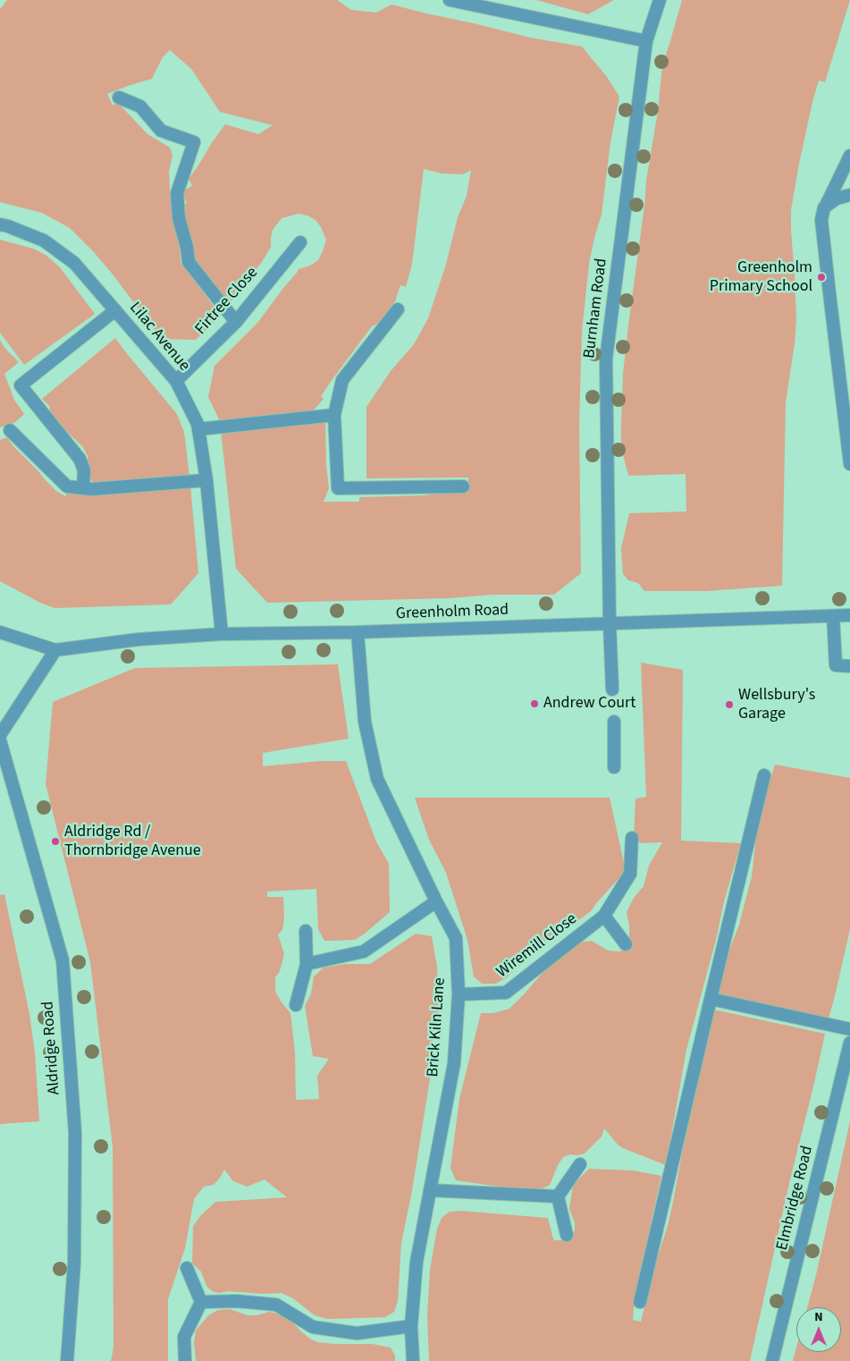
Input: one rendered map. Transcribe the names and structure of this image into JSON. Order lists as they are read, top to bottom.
{
  "streets": {
    "street": [
      "Firtree Close",
      "Burnham Road",
      "Lilac Avenue",
      "Greenholm Road",
      "Wiremill Close",
      "Brick Kiln Lane",
      "Aldridge Road",
      "Elmbridge Road"
    ]
  },
  "crossings": [
    ["Firtree Close", "Lilac Avenue"],
    ["Burnham Road", "Greenholm Road"],
    ["Lilac Avenue", "Greenholm Road"],
    ["Greenholm Road", "Brick Kiln Lane"],
    ["Wiremill Close", "Brick Kiln Lane"]
  ],
  "places": [
    "Greenholm Primary School",
    "Andrew Court",
    "Wellsbury's Garage",
    "Aldridge Rd / Thornbridge Avenue"
  ],
  "north": "top"
}
